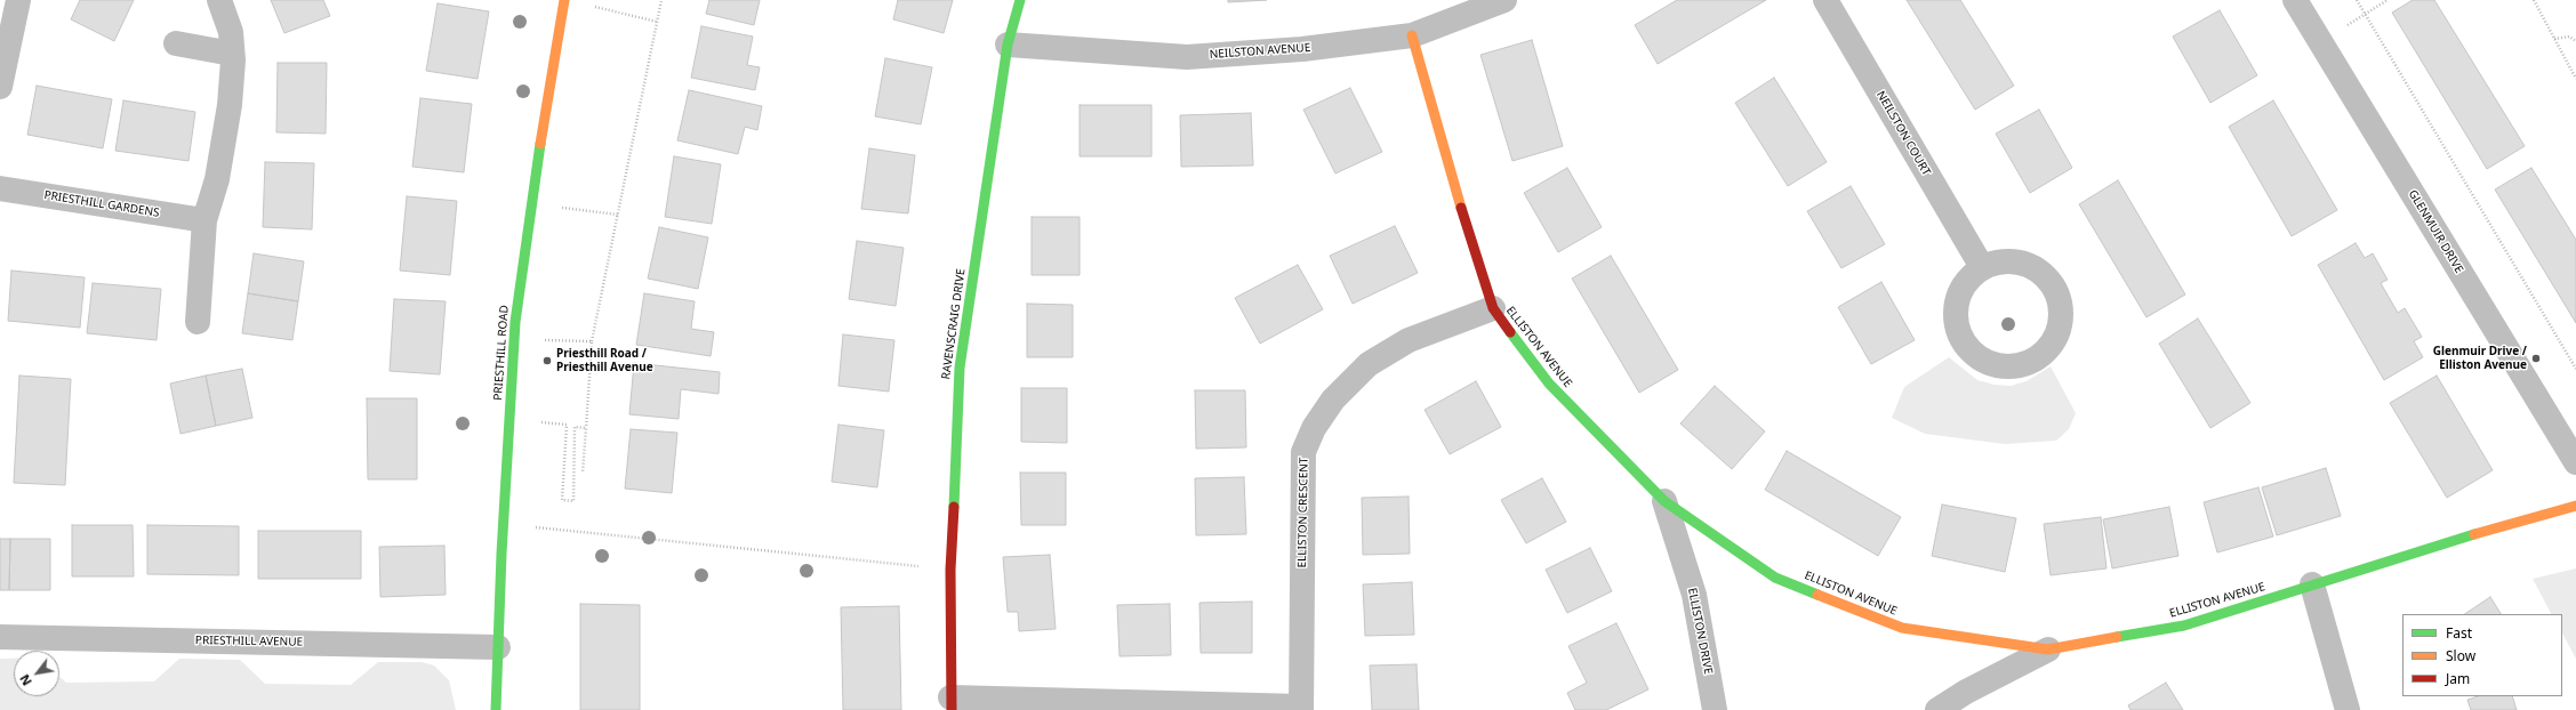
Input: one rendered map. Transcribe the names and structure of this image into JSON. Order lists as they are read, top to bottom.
{
  "streets": {
    "street": [
      "NEILSTON AVENUE",
      "NEILSTON COURT",
      "PRIESTHILL GARDENS",
      "GLENMUIR DRIVE",
      "RAVENSCRAIG DRIVE",
      "ELLISTON AVENUE",
      "PRIESTHILL ROAD",
      "ELLISTON CRESCENT",
      "ELLISTON DRIVE",
      "PRIESTHILL AVENUE"
    ]
  },
  "crossings": [
    ["NEILSTON AVENUE", "RAVENSCRAIG DRIVE"],
    ["NEILSTON AVENUE", "ELLISTON AVENUE"],
    ["ELLISTON AVENUE", "ELLISTON CRESCENT"],
    ["ELLISTON AVENUE", "ELLISTON DRIVE"],
    ["PRIESTHILL ROAD", "PRIESTHILL AVENUE"]
  ],
  "places": ["Glenmuir Drive / Elliston Avenue", "Priesthill Road / Priesthill Avenue"],
  "legend": ["Fast", "Slow", "Jam"],
  "north": "bottom left"
}
